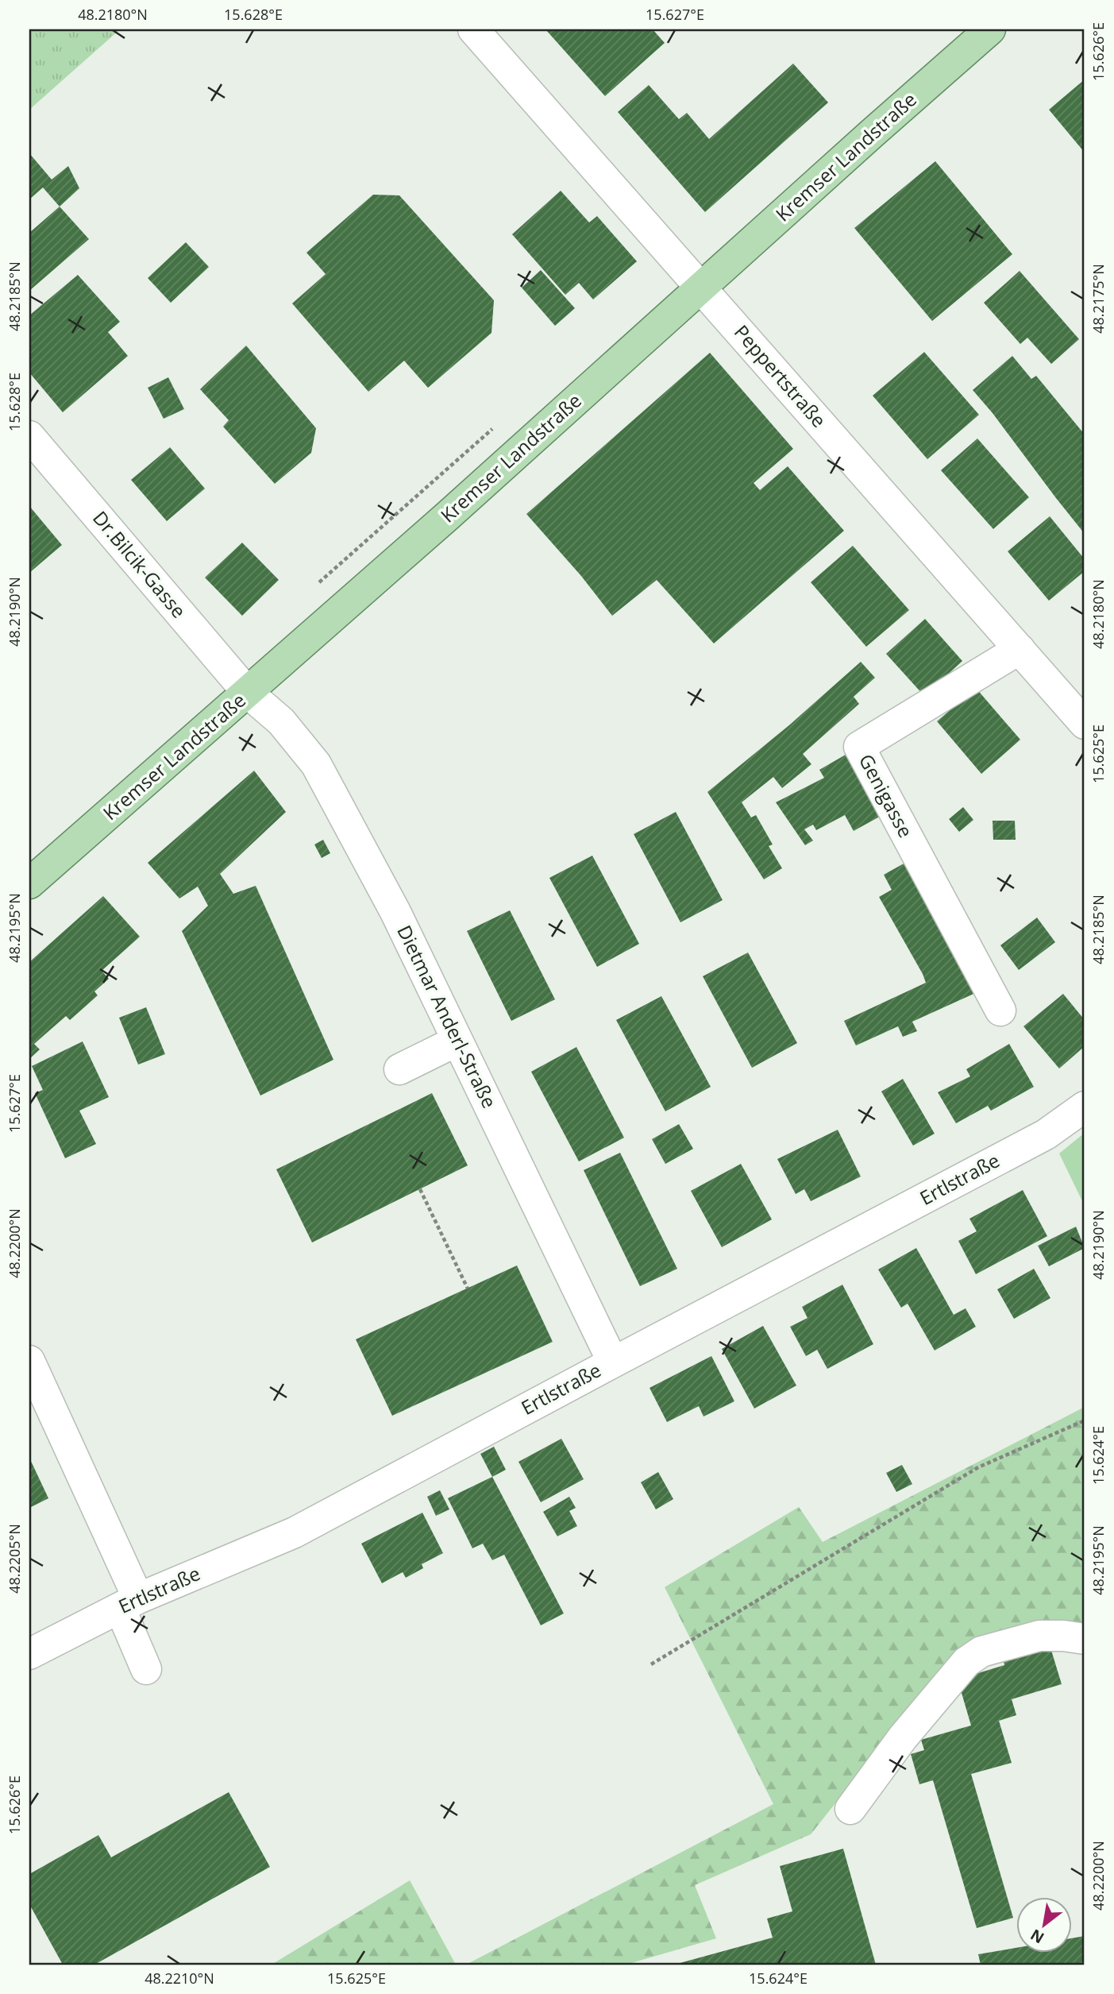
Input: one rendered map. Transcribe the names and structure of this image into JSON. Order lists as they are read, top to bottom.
{
  "streets": {
    "main road": ["Kremser Landstraße"],
    "street": [
      "Peppertstraße",
      "Dr.Bilcik-Gasse",
      "Genigasse",
      "Dietmar Anderl-Straße",
      "Ertlstraße"
    ]
  },
  "crossings": [
    ["Kremser Landstraße", "Peppertstraße"],
    ["Kremser Landstraße", "Dr.Bilcik-Gasse"],
    ["Kremser Landstraße", "Dietmar Anderl-Straße"],
    ["Peppertstraße", "Genigasse"],
    ["Dr.Bilcik-Gasse", "Dietmar Anderl-Straße"],
    ["Dietmar Anderl-Straße", "Ertlstraße"]
  ],
  "north": "bottom left",
  "coordinates": [
    "48.2180°N",
    "15.628°E",
    "15.627°E",
    "15.626°E",
    "48.2185°N",
    "48.2175°N",
    "48.2190°N",
    "15.625°E",
    "48.2195°N",
    "48.2200°N",
    "15.624°E",
    "48.2205°N",
    "48.2210°N"
  ]
}
